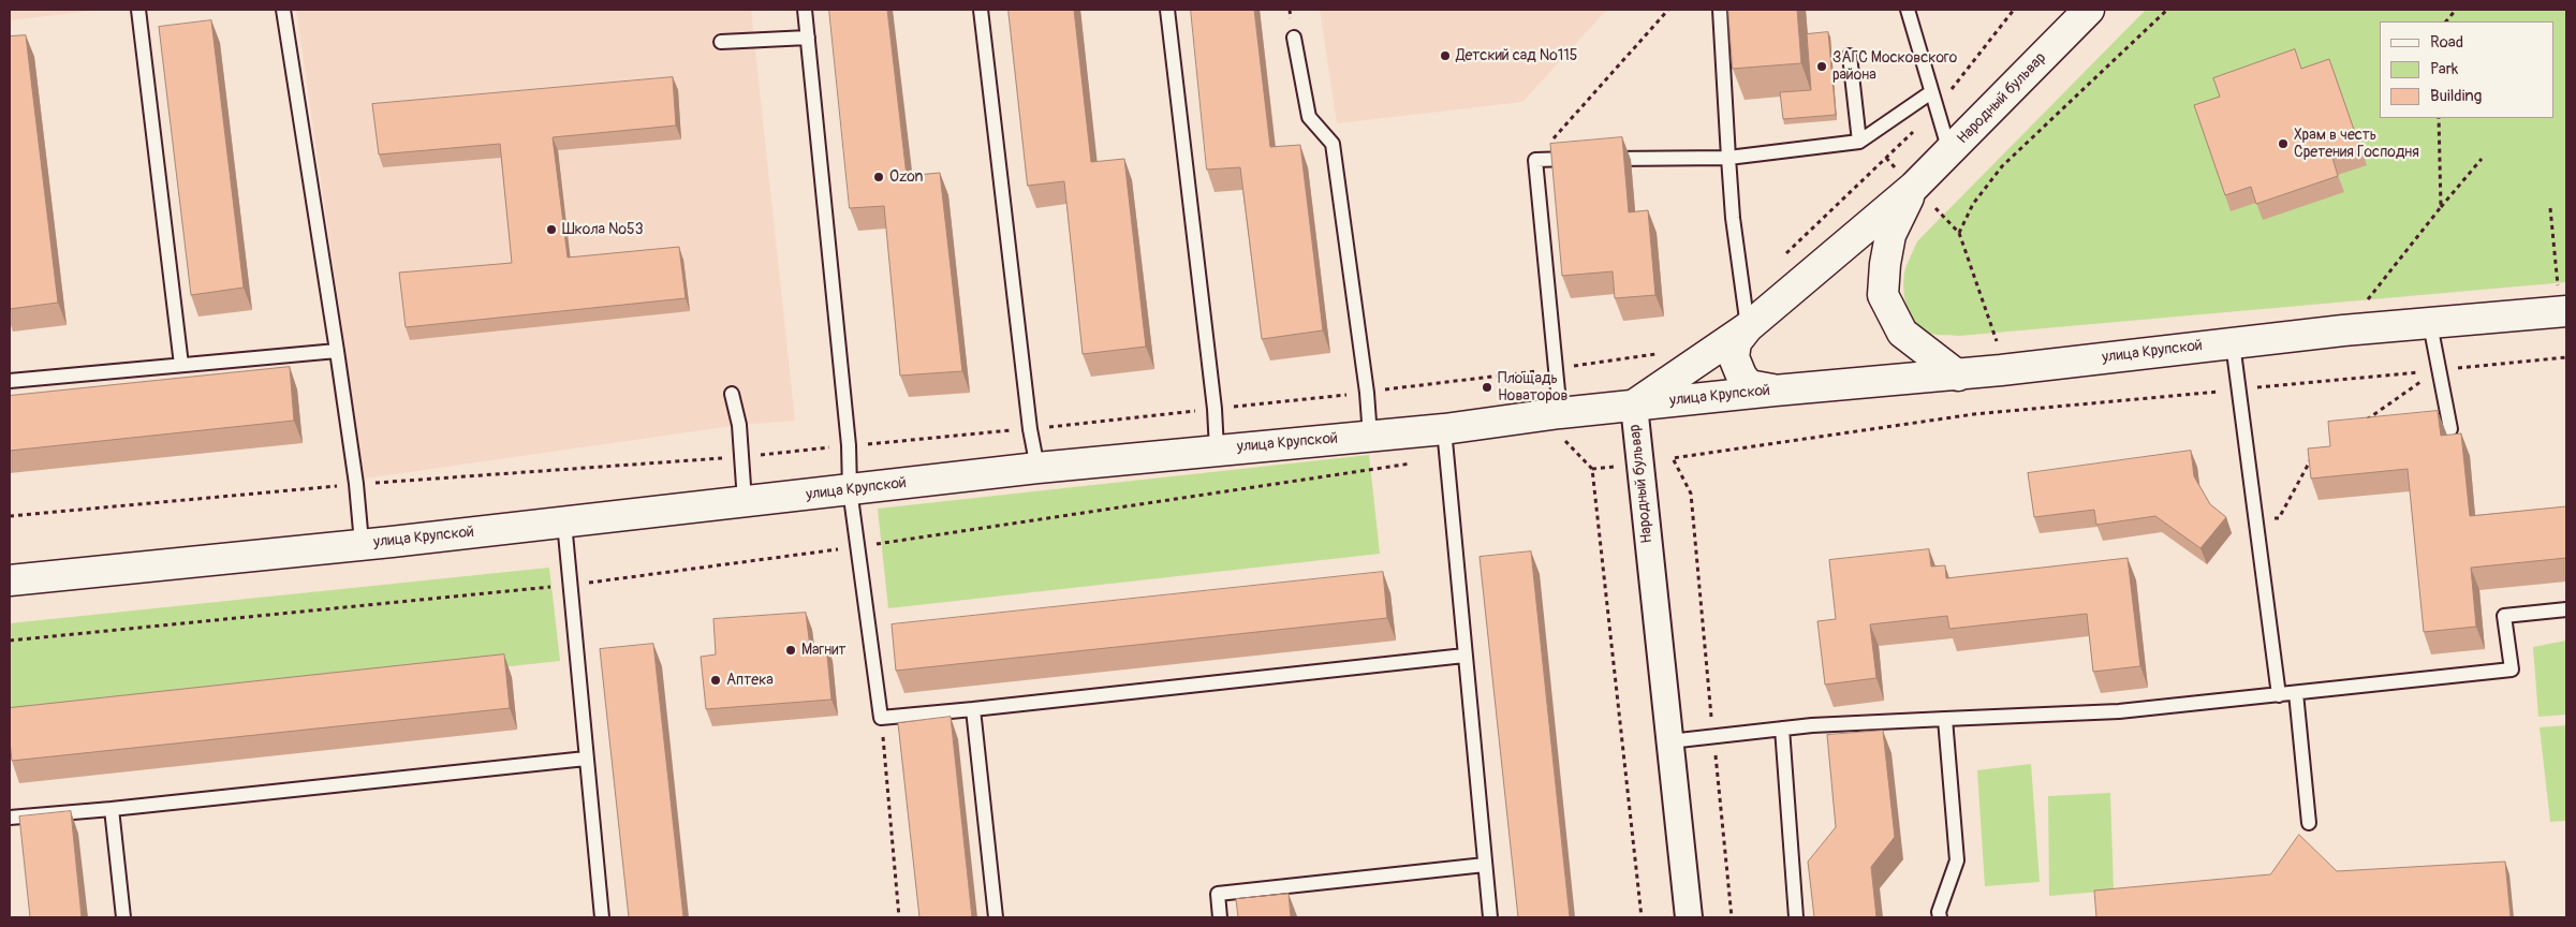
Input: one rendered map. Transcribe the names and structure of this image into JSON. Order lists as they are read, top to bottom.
{
  "streets": {
    "street": ["Народный бульвар", "улица Крупской"]
  },
  "crossings": [
    ["Народный бульвар", "улица Крупской"]
  ],
  "places": [
    "Детский сад №115",
    "ЗАГС Московского района",
    "Храм в честь Сретения Господня",
    "Ozon",
    "Школа №53",
    "Площадь Новаторов",
    "Магнит",
    "Аптека"
  ],
  "legend": ["Road", "Park", "Building"]
}
